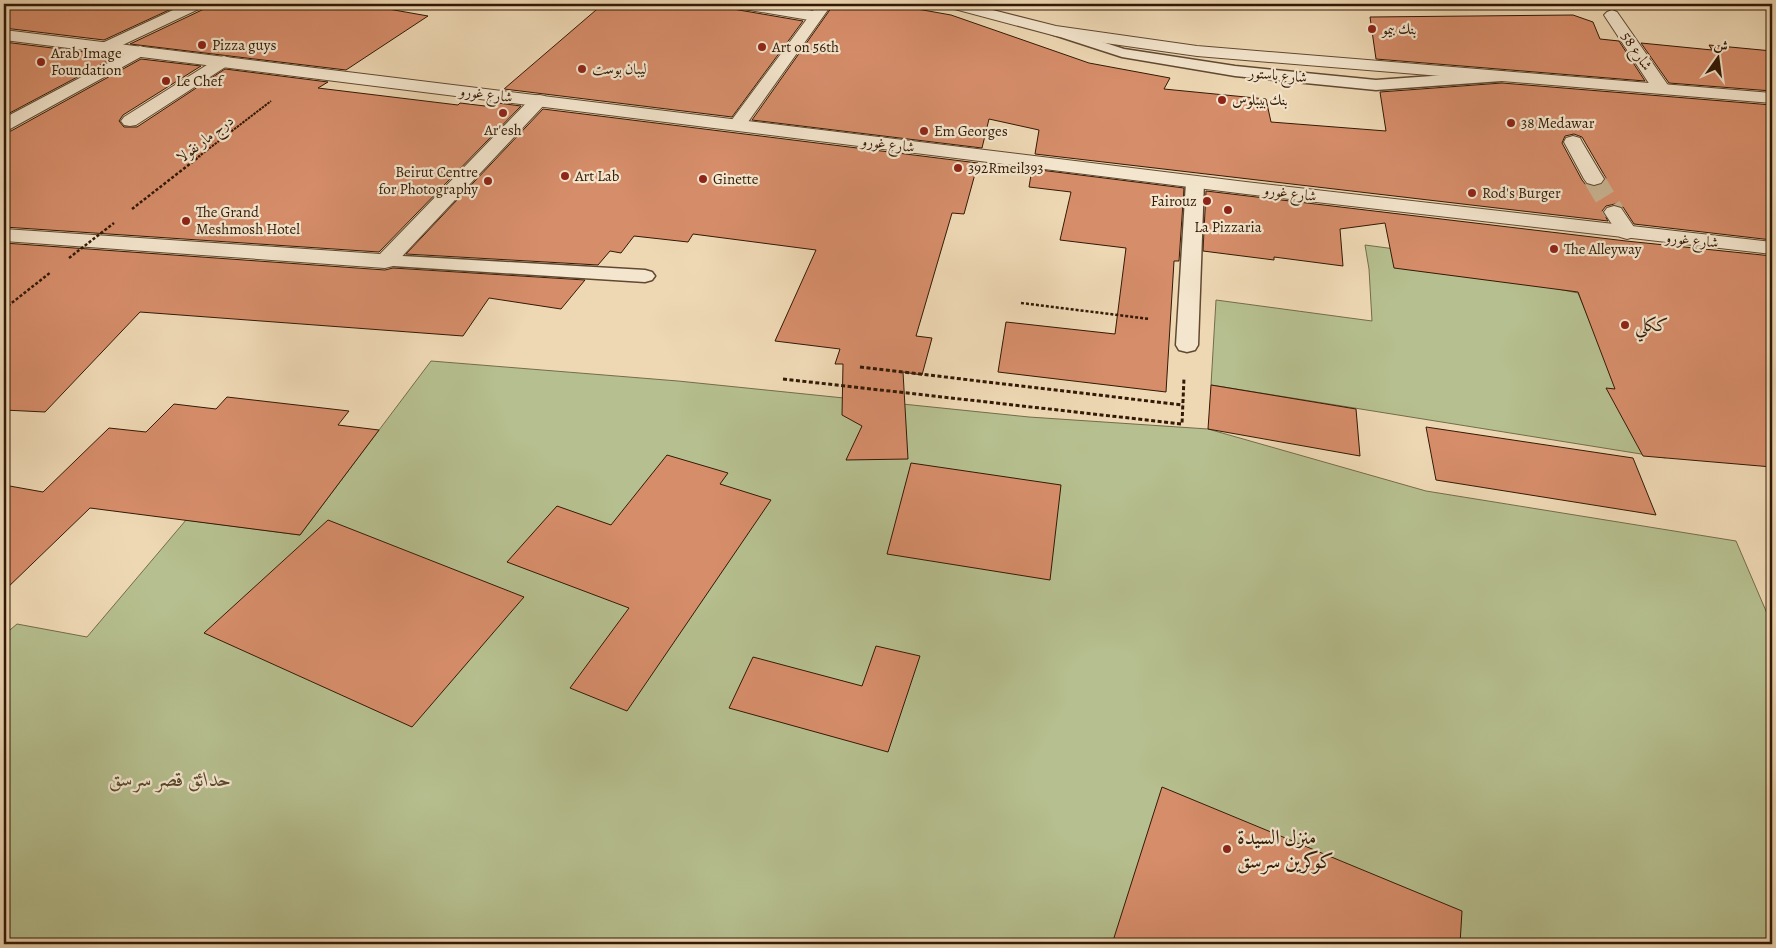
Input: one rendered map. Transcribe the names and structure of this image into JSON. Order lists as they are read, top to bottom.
{
  "streets": {
    "street": ["شارع 58", "شارع باستور", "شارع غورو"],
    "path": ["درج مار نقولا"]
  },
  "crossings": [
    ["شارع 58", "شارع باستور"],
    ["شارع غورو", "درج مار نقولا"]
  ],
  "parks": ["حدائق قصر سرسق"],
  "places": [
    "بنك بيمو",
    "Pizza guys",
    "Art on 56th",
    "Arab Image Foundation",
    "ليبان بوست",
    "Le Chef",
    "بنك بيبلوس",
    "Ar'esh",
    "38 Medawar",
    "Em Georges",
    "392Rmeil393",
    "Art Lab",
    "Ginette",
    "Beirut Centre for Photography",
    "Rod's Burger",
    "Fairouz",
    "La Pizzaria",
    "The Grand Meshmosh Hotel",
    "The Alleyway",
    "ككلي",
    "منزل السيدة كوكرين سرسق"
  ],
  "north": "top"
}
